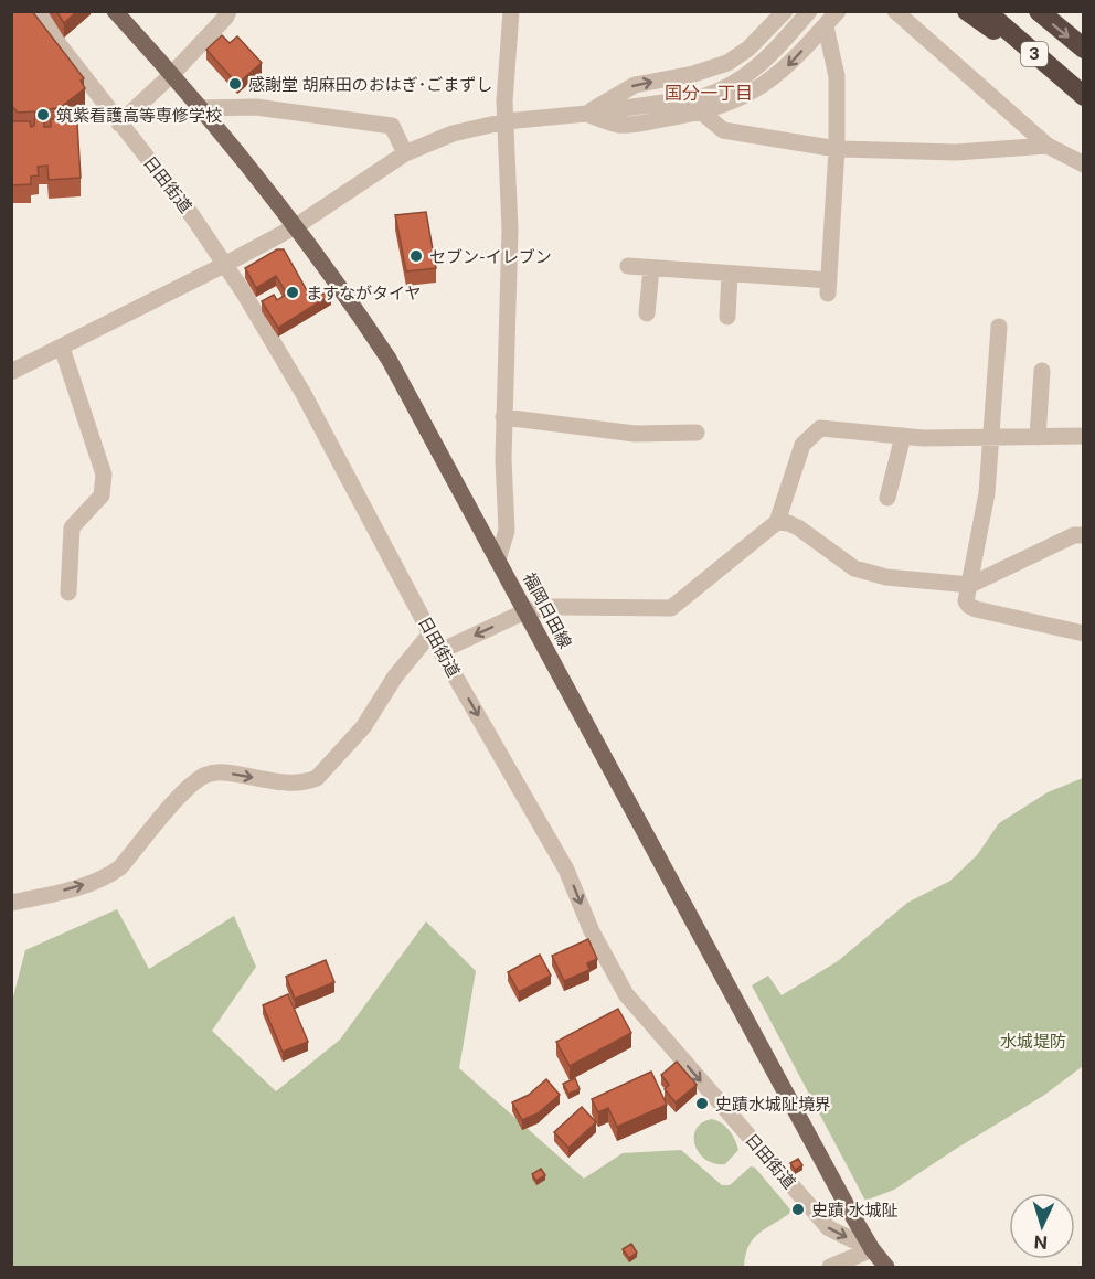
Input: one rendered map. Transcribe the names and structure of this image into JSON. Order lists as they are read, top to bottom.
{
  "streets": {
    "highway": ["3"],
    "main road": ["福岡日田線"],
    "street": ["日田街道"]
  },
  "crossings": [
    ["日田街道", "福岡日田線"]
  ],
  "one_way": ["日田街道"],
  "districts": ["国分一丁目"],
  "parks": ["水城堤防"],
  "places": [
    "感謝堂 胡麻田のおはぎ･ごまずし",
    "筑紫看護高等専修学校",
    "セブン-イレブン",
    "ますながタイヤ",
    "史蹟水城阯境界",
    "史蹟 水城阯"
  ],
  "north": "bottom"
}
